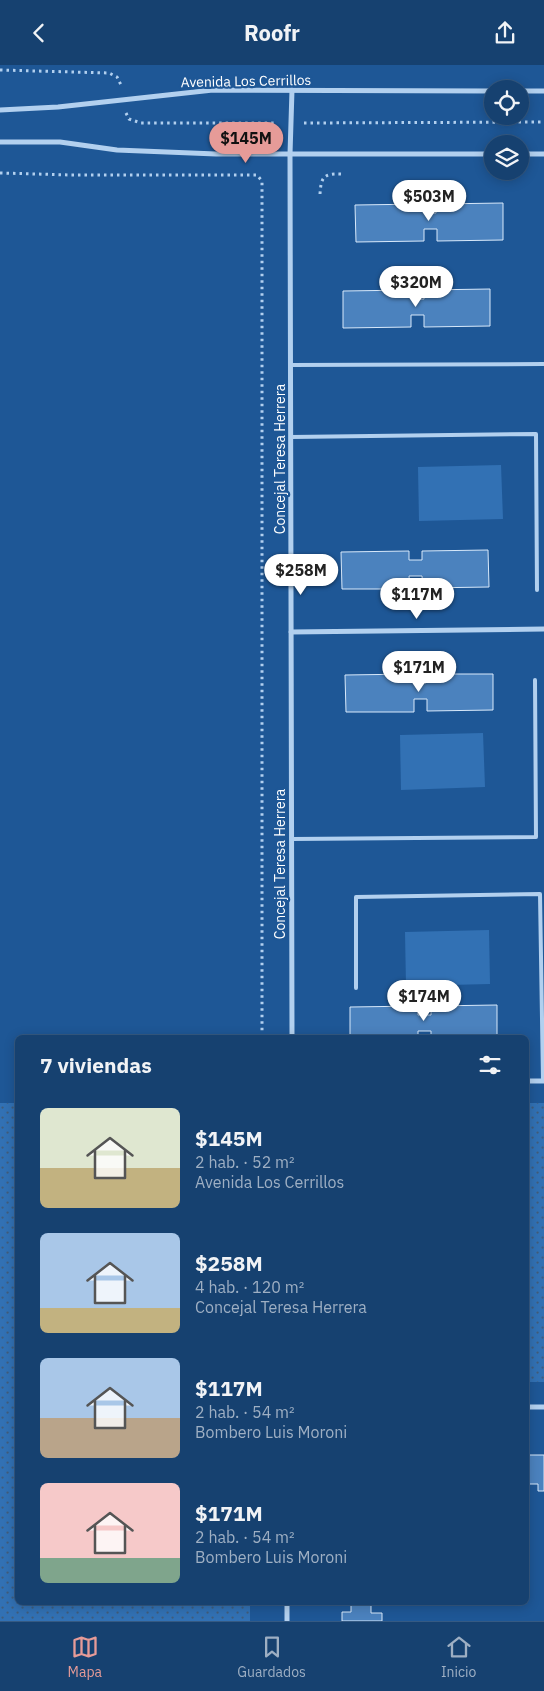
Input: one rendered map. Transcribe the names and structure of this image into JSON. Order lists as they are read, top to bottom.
{
  "streets": {
    "street": ["Avenida Los Cerrillos", "Concejal Teresa Herrera"]
  },
  "crossings": [
    ["Avenida Los Cerrillos", "Concejal Teresa Herrera"]
  ],
  "page": {
    "header": "Roofr",
    "price": [
      "$145M",
      "$503M",
      "$320M",
      "$258M",
      "$117M",
      "$171M",
      "$174M"
    ],
    "heading": "7 viviendas",
    "list": [
      {
        "name": "$145M",
        "note": "2 hab. · 52 m² · Avenida Los Cerrillos"
      },
      {
        "name": "$258M",
        "note": "4 hab. · 120 m² · Concejal Teresa Herrera"
      },
      {
        "name": "$117M",
        "note": "2 hab. · 54 m² · Bombero Luis Moroni"
      },
      {
        "name": "$171M",
        "note": "2 hab. · 54 m² · Bombero Luis Moroni"
      }
    ],
    "tabs": ["Mapa", "Guardados", "Inicio"]
  }
}
